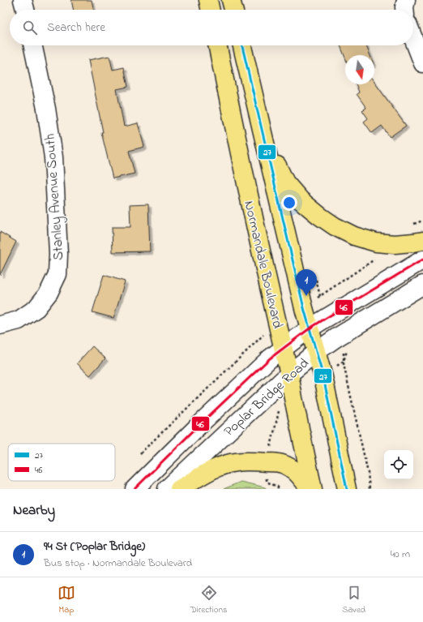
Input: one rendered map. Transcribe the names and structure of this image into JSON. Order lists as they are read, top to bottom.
{
  "streets": {
    "main road": ["Normandale Boulevard"],
    "street": ["Stanley Avenue South", "Poplar Bridge Road"]
  },
  "crossings": [
    ["Normandale Boulevard", "Poplar Bridge Road"]
  ],
  "lines": ["transit line 27", "transit line 46"],
  "legend": ["27", "46"],
  "north": "bottom",
  "page": {
    "search": "Search here",
    "pins": "1",
    "heading": "Nearby",
    "list": [
      {
        "mark": "1",
        "name": "94 St (Poplar Bridge)",
        "note": "Bus stop · Normandale Boulevard",
        "value": "40 m"
      }
    ],
    "nav": ["Map", "Directions", "Saved"]
  }
}
